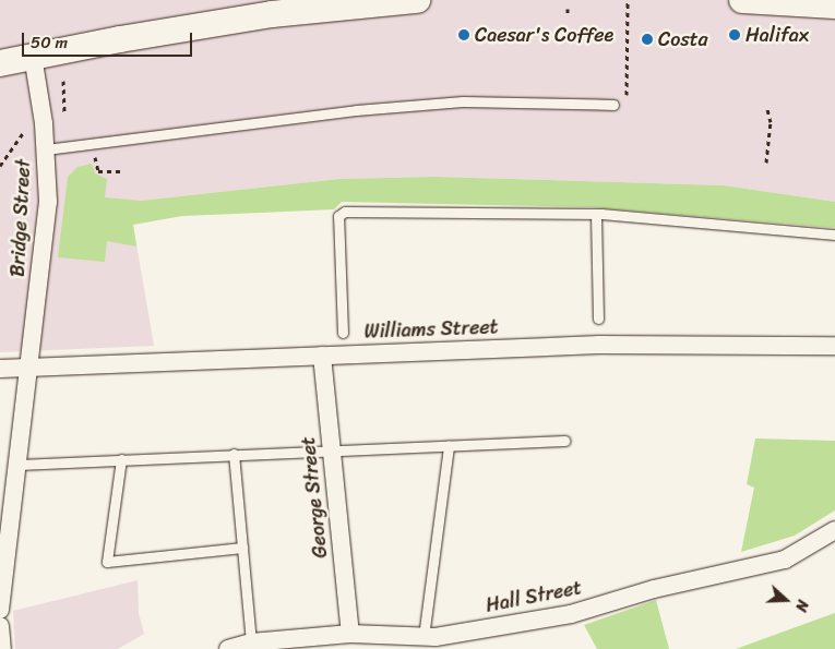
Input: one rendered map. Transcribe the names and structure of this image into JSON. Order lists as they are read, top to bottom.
{
  "streets": {
    "street": [
      "Bridge Street",
      "Williams Street",
      "George Street",
      "Hall Street"
    ]
  },
  "crossings": [
    ["Bridge Street", "Williams Street"],
    ["Williams Street", "George Street"],
    ["George Street", "Hall Street"]
  ],
  "places": ["Caesar's Coffee", "Halifax", "Costa"],
  "scale_bar": "50 m",
  "north": "right"
}
